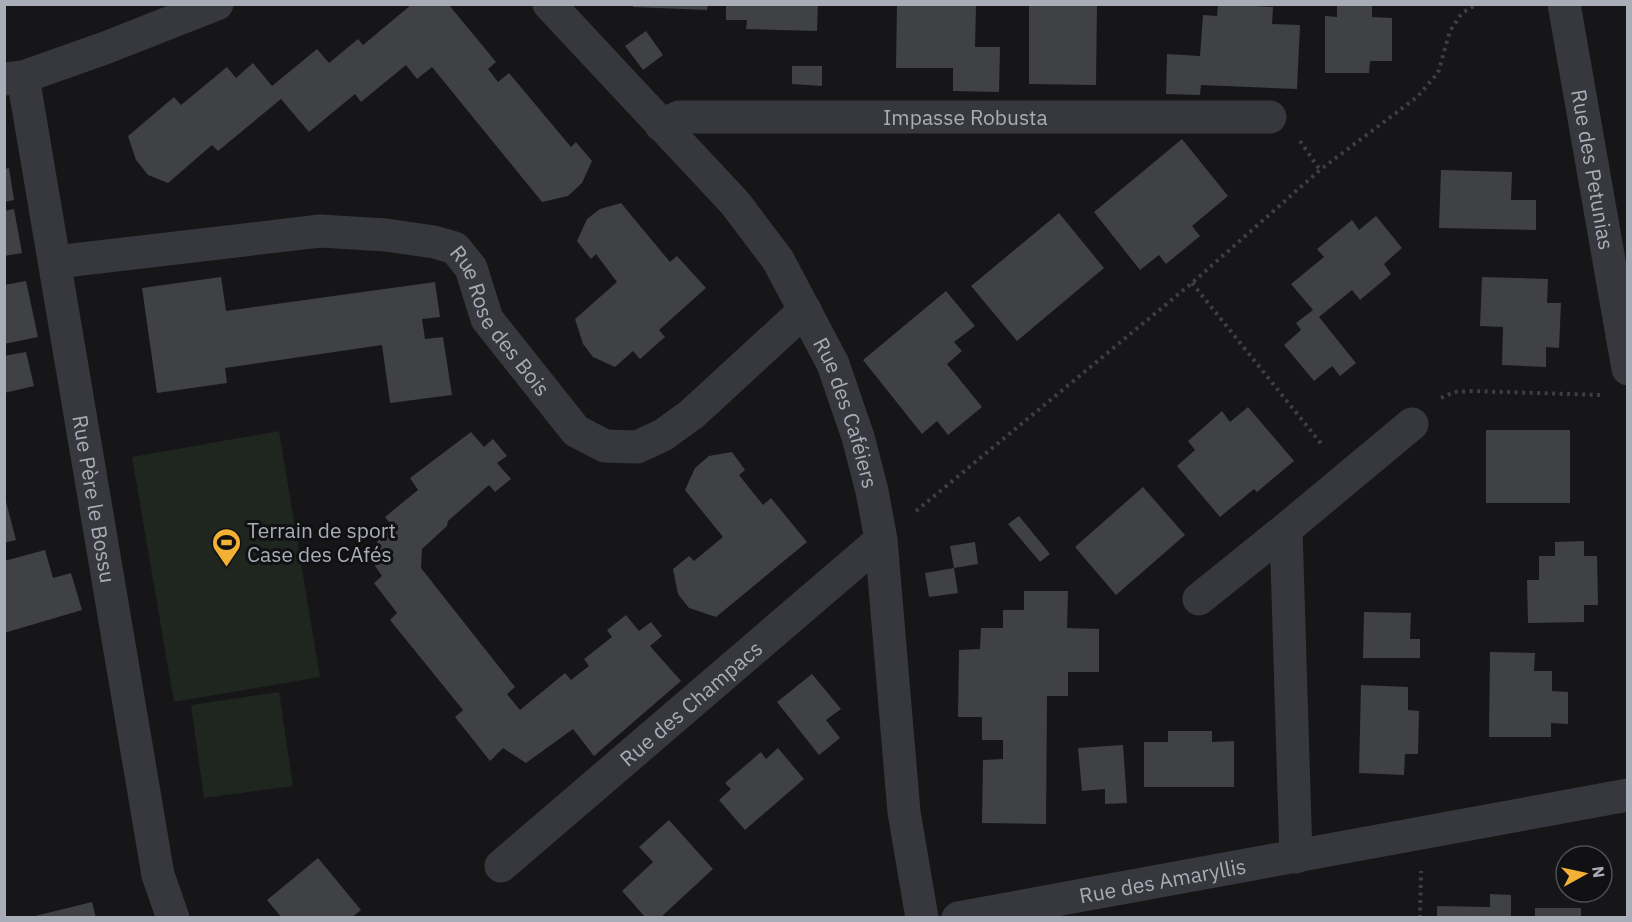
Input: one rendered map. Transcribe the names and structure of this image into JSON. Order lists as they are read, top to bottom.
{
  "streets": {
    "street": [
      "Impasse Robusta",
      "Rue des Petunias",
      "Rue Rose des Bois",
      "Rue des Caféiers",
      "Rue Père le Bossu",
      "Rue des Champacs",
      "Rue des Amaryllis"
    ]
  },
  "crossings": [
    ["Impasse Robusta", "Rue des Caféiers"],
    ["Rue Rose des Bois", "Rue des Caféiers"],
    ["Rue Rose des Bois", "Rue Père le Bossu"],
    ["Rue des Caféiers", "Rue des Champacs"]
  ],
  "places": {
    "sports": ["Terrain de sport Case des CAfés"]
  },
  "north": "right"
}
